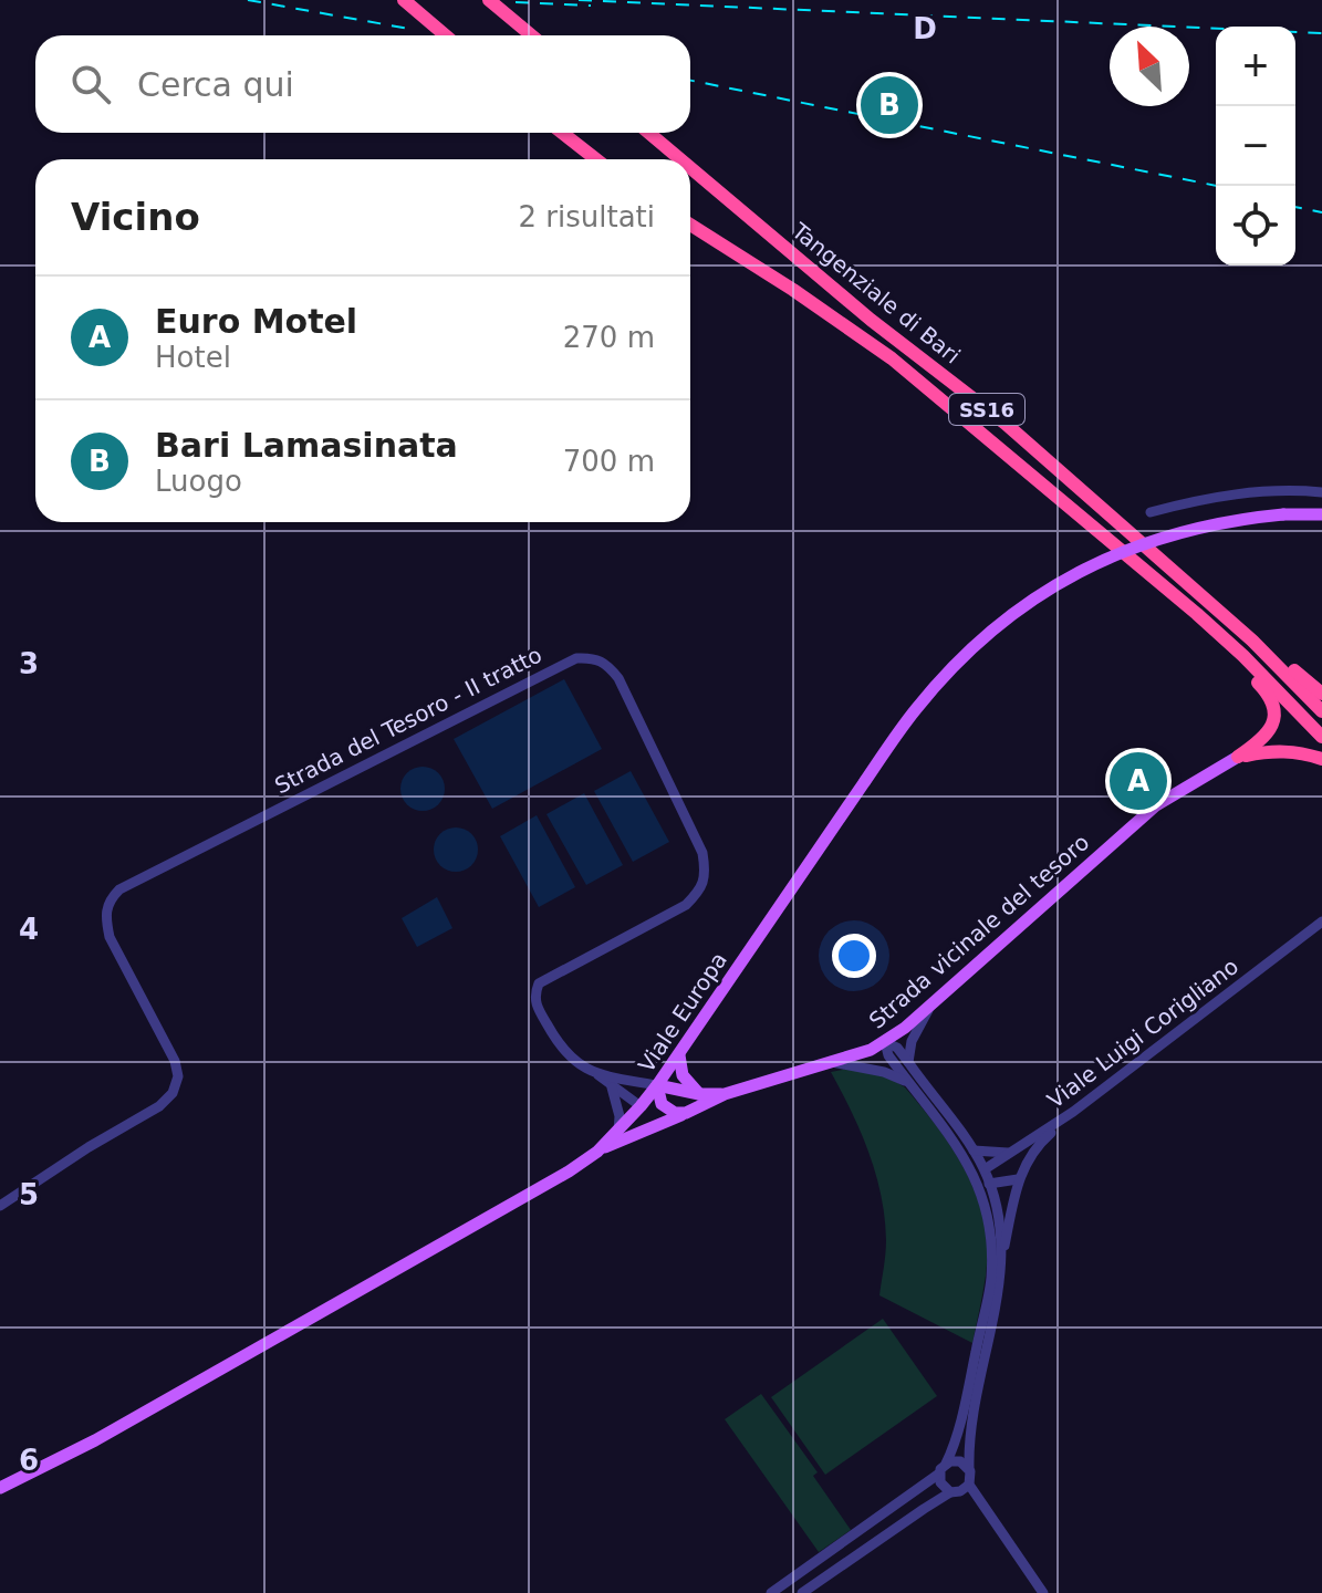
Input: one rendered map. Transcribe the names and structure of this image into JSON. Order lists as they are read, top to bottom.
{
  "streets": {
    "highway": ["Tangenziale di Bari", "SS16"],
    "main road": ["Strada vicinale del tesoro", "Viale Europa"],
    "street": ["Strada del Tesoro - II tratto", "Viale Luigi Corigliano"]
  },
  "north": "top left",
  "page": {
    "map_buttons": ["+", "−"],
    "search": "Cerca qui",
    "pins": ["B", "A"],
    "heading": ["Vicino", "2 risultati"],
    "list": [
      {
        "mark": "A",
        "name": "Euro Motel",
        "note": "Hotel",
        "value": "270 m"
      },
      {
        "mark": "B",
        "name": "Bari Lamasinata",
        "note": "Luogo",
        "value": "700 m"
      }
    ]
  },
  "grid": {
    "columns": ["D"],
    "rows": [
      "3",
      "4",
      "5",
      "6"
    ]
  }
}
